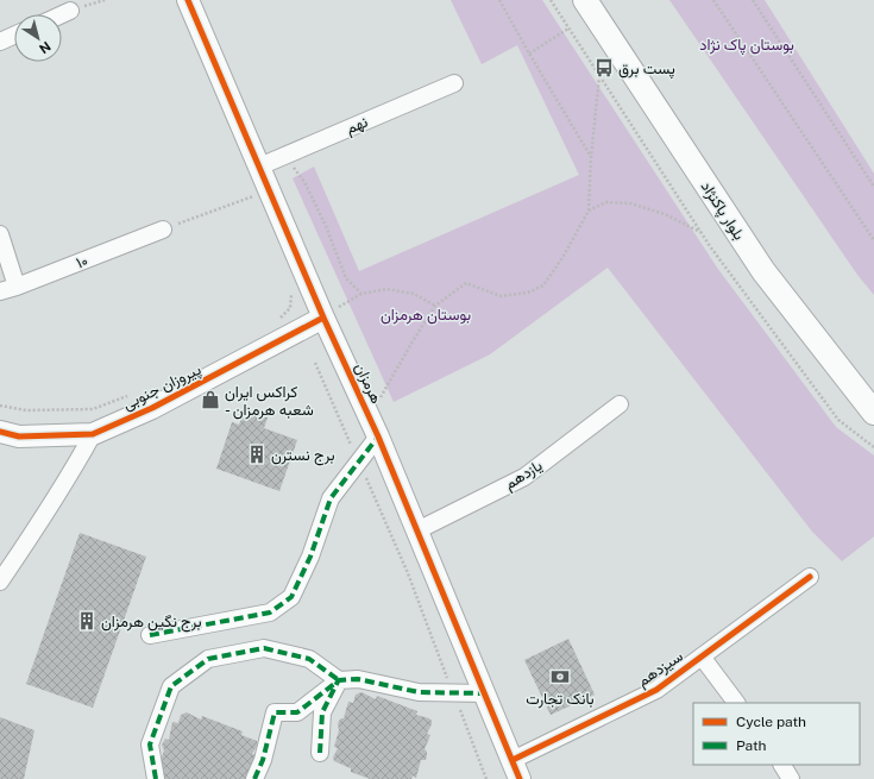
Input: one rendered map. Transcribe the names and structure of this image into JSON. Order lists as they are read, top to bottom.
{
  "streets": {
    "main road": ["بلوار پاکنژاد"],
    "street": [
      "نهم",
      "۱۰",
      "هرمزان",
      "پیروزان جنوبی",
      "یازدهم",
      "سیزدهم"
    ]
  },
  "crossings": [
    ["نهم", "هرمزان"],
    ["هرمزان", "پیروزان جنوبی"],
    ["هرمزان", "یازدهم"],
    ["هرمزان", "سیزدهم"]
  ],
  "parks": ["بوستان پاک نژاد", "بوستان هرمزان"],
  "places": {
    "bus stop": ["پست برق"],
    "shop": ["کراکس ایران - شعبه هرمزان"],
    "building": ["برج نسترن", "برج نگین هرمزان"],
    "bank": ["بانک تجارت"]
  },
  "legend": ["Cycle path", "Path"],
  "north": "bottom right"
}
